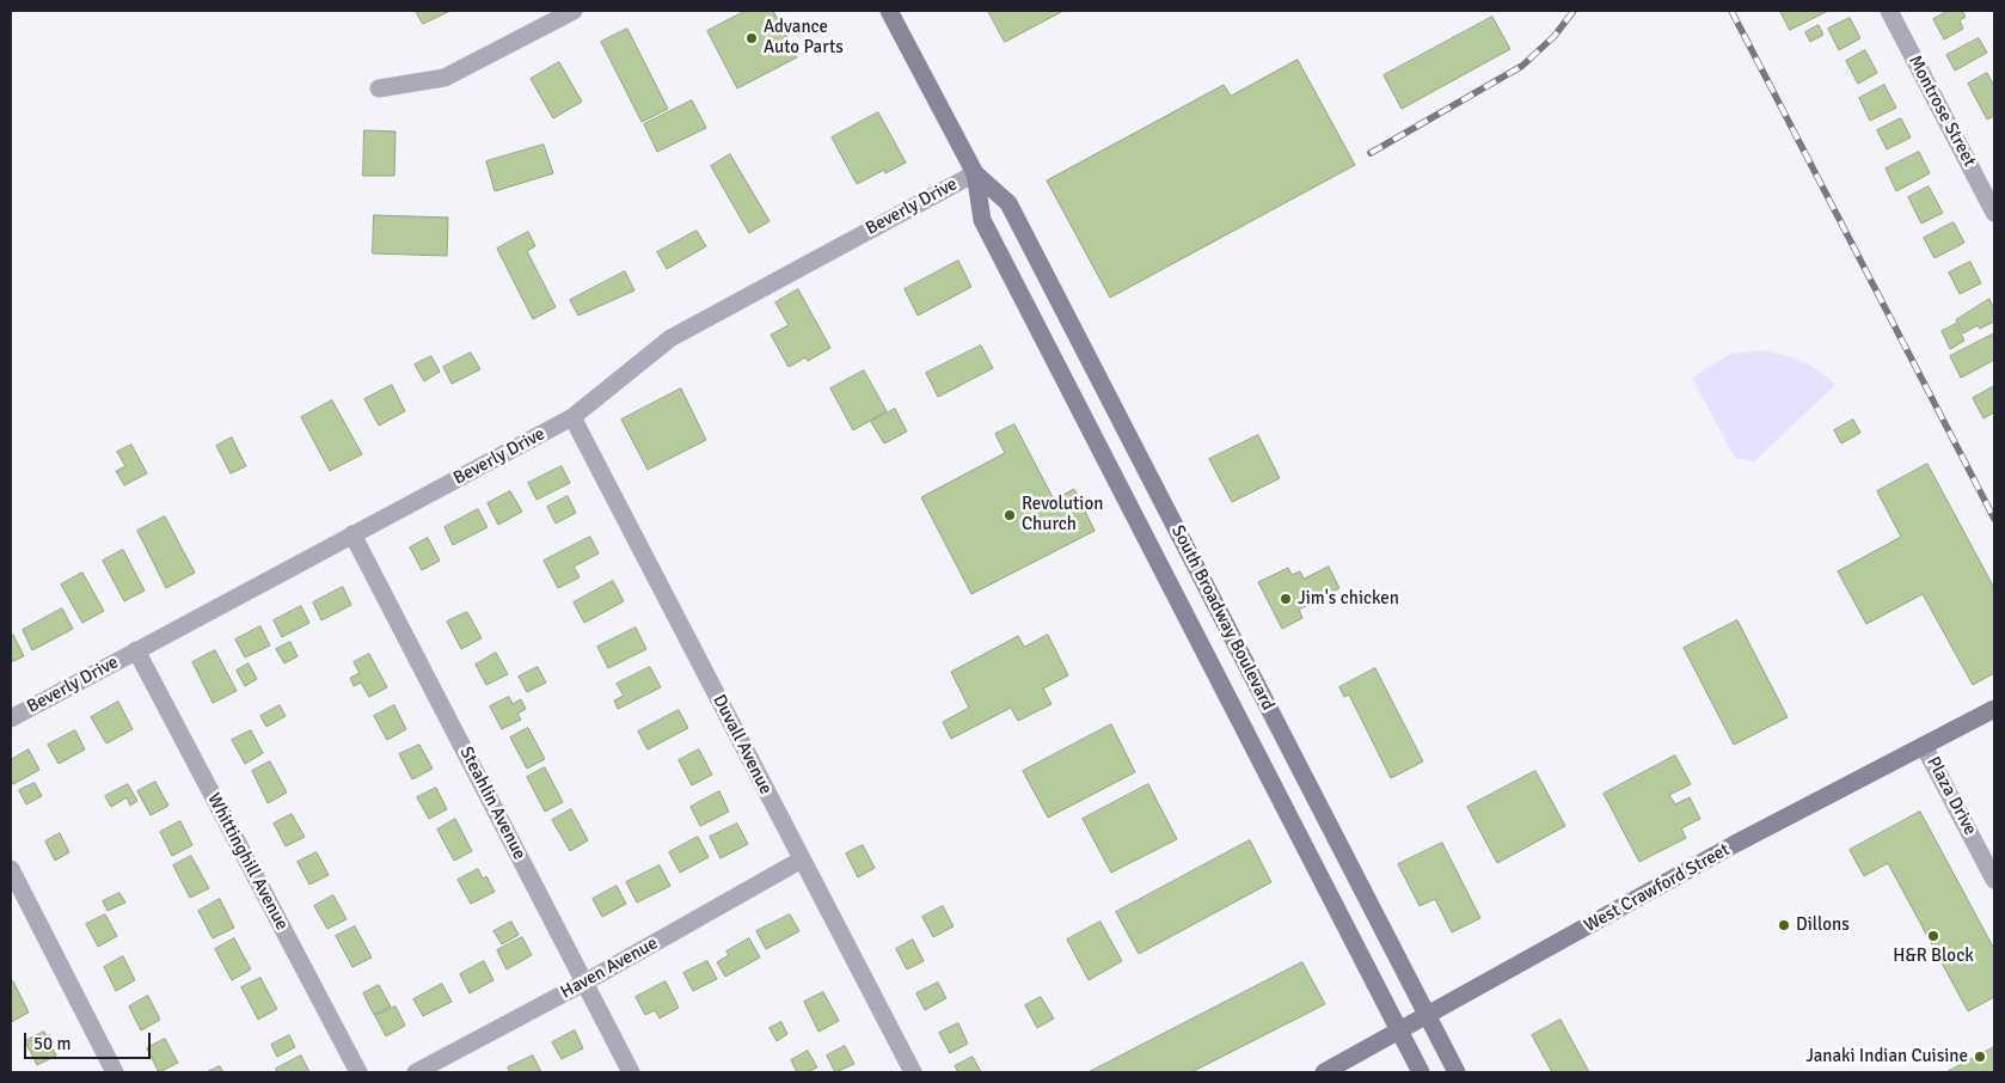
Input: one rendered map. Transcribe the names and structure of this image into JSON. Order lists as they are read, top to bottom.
{
  "streets": {
    "main road": ["South Broadway Boulevard", "West Crawford Street"],
    "street": [
      "Montrose Street",
      "Beverly Drive",
      "Duvall Avenue",
      "Plaza Drive",
      "Steahlin Avenue",
      "Whittinghill Avenue",
      "Haven Avenue"
    ]
  },
  "crossings": [
    ["Beverly Drive", "South Broadway Boulevard"],
    ["Beverly Drive", "Duvall Avenue"],
    ["Beverly Drive", "Steahlin Avenue"],
    ["Beverly Drive", "Whittinghill Avenue"],
    ["South Broadway Boulevard", "West Crawford Street"],
    ["Duvall Avenue", "Haven Avenue"],
    ["Plaza Drive", "West Crawford Street"],
    ["Steahlin Avenue", "Haven Avenue"]
  ],
  "places": [
    "Advance Auto Parts",
    "Revolution Church",
    "Jim's chicken",
    "Dillons",
    "H&R Block",
    "Janaki Indian Cuisine"
  ],
  "scale_bar": "50 m"
}
